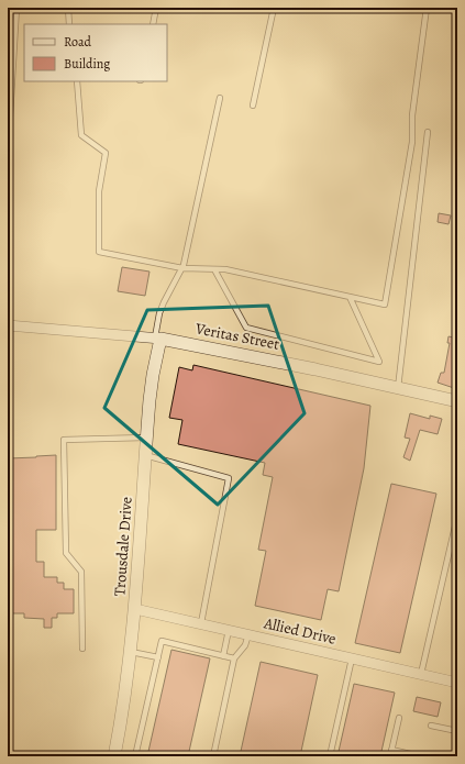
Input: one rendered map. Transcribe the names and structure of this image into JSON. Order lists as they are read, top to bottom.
{
  "streets": {
    "street": ["Veritas Street", "Trousdale Drive", "Allied Drive"]
  },
  "crossings": [
    ["Veritas Street", "Trousdale Drive"],
    ["Trousdale Drive", "Allied Drive"]
  ],
  "legend": ["Road", "Building"]
}
